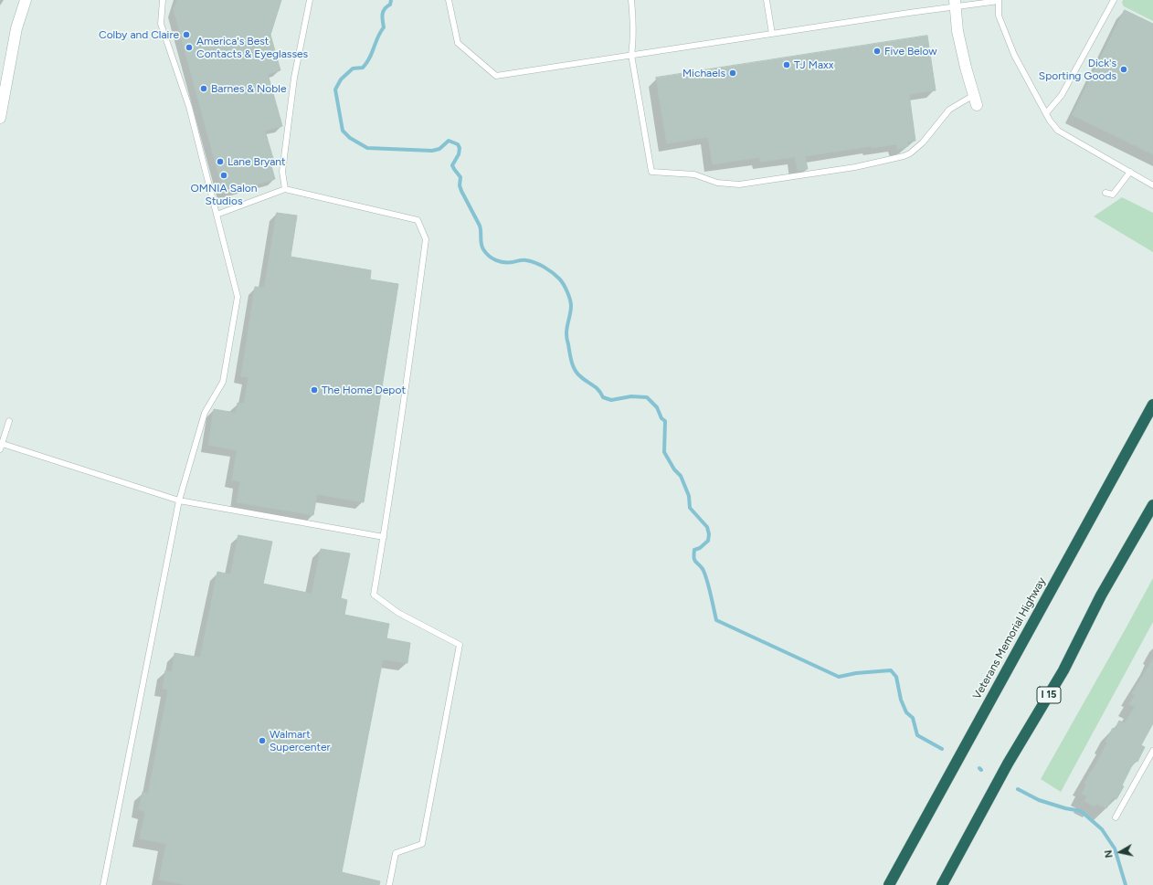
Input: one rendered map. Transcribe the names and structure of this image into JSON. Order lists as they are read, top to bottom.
{
  "streets": {
    "highway": ["Veterans Memorial Highway", "I 15"]
  },
  "places": [
    "Colby and Claire",
    "America's Best Contacts & Eyeglasses",
    "Five Below",
    "TJ Maxx",
    "Dick's Sporting Goods",
    "Michaels",
    "Barnes & Noble",
    "Lane Bryant",
    "OMNIA Salon Studios",
    "The Home Depot",
    "Walmart Supercenter"
  ],
  "north": "left"
}
